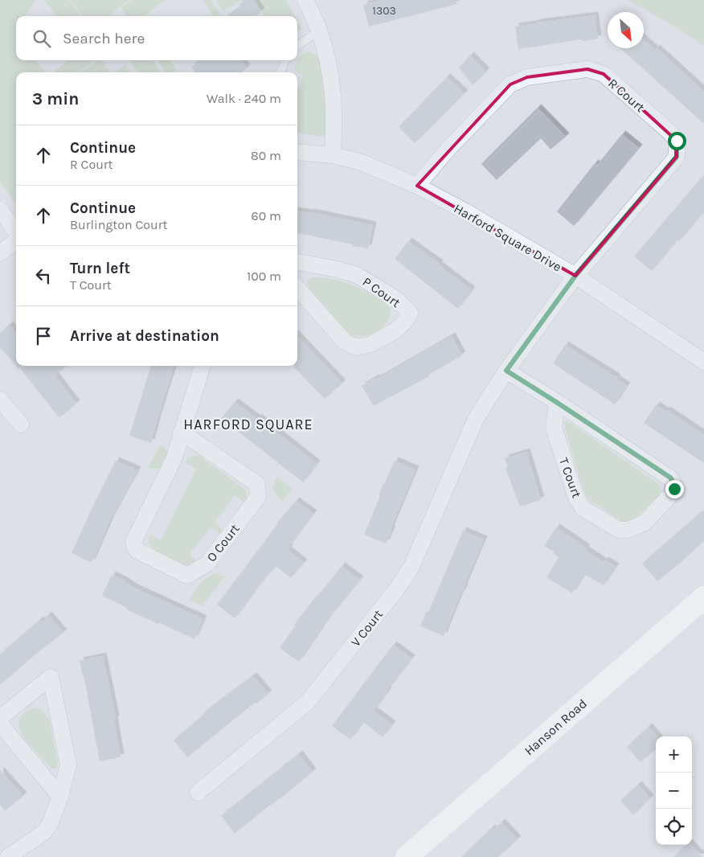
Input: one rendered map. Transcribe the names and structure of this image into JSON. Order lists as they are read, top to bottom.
{
  "streets": {
    "street": [
      "R Court",
      "Harford Square Drive",
      "P Court",
      "T Court",
      "O Court",
      "V Court",
      "Hanson Road"
    ]
  },
  "crossings": [
    ["R Court", "Harford Square Drive"],
    ["R Court", "T Court"],
    ["R Court", "V Court"],
    ["T Court", "V Court"]
  ],
  "districts": ["HARFORD SQUARE"],
  "house_numbers": ["1303"],
  "north": "bottom right",
  "page": {
    "search": "Search here",
    "heading": ["3 min", "Walk · 240 m"],
    "list": [
      ["Continue", "R Court", "80 m"],
      ["Continue", "Burlington Court", "60 m"],
      ["Turn left", "T Court", "100 m"],
      "Arrive at destination"
    ],
    "map_buttons": ["+", "−"]
  }
}
